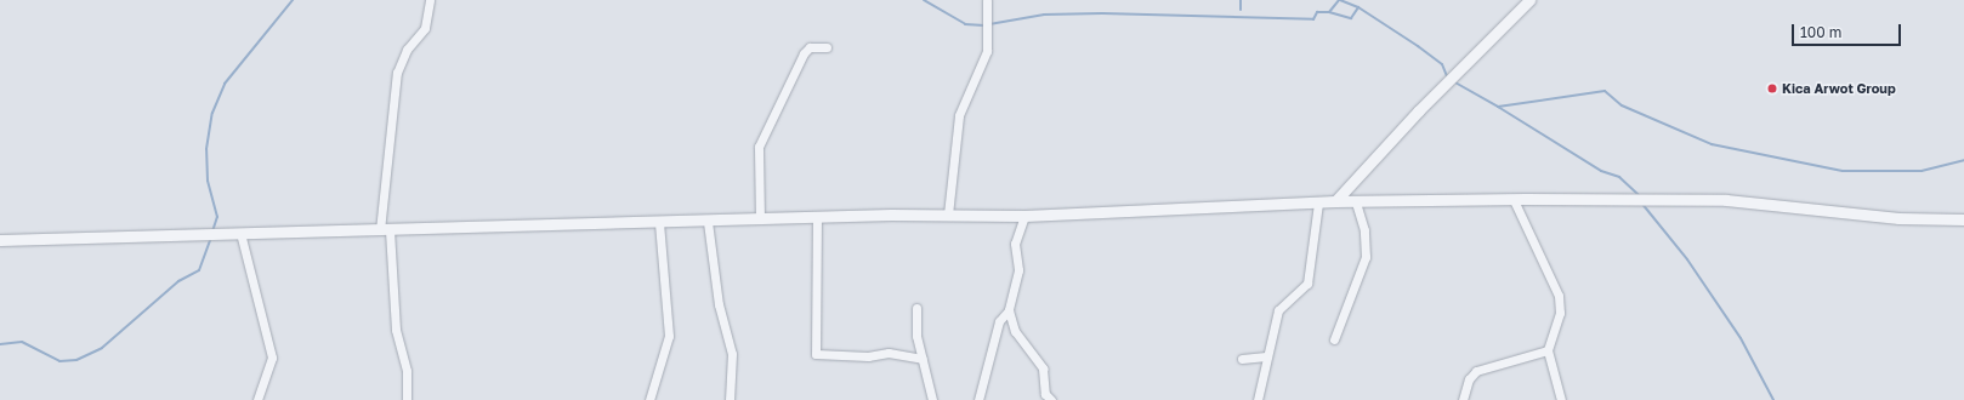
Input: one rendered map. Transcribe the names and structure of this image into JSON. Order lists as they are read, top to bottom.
{
  "places": ["Kica Arwot Group"],
  "scale_bar": "100 m"
}
